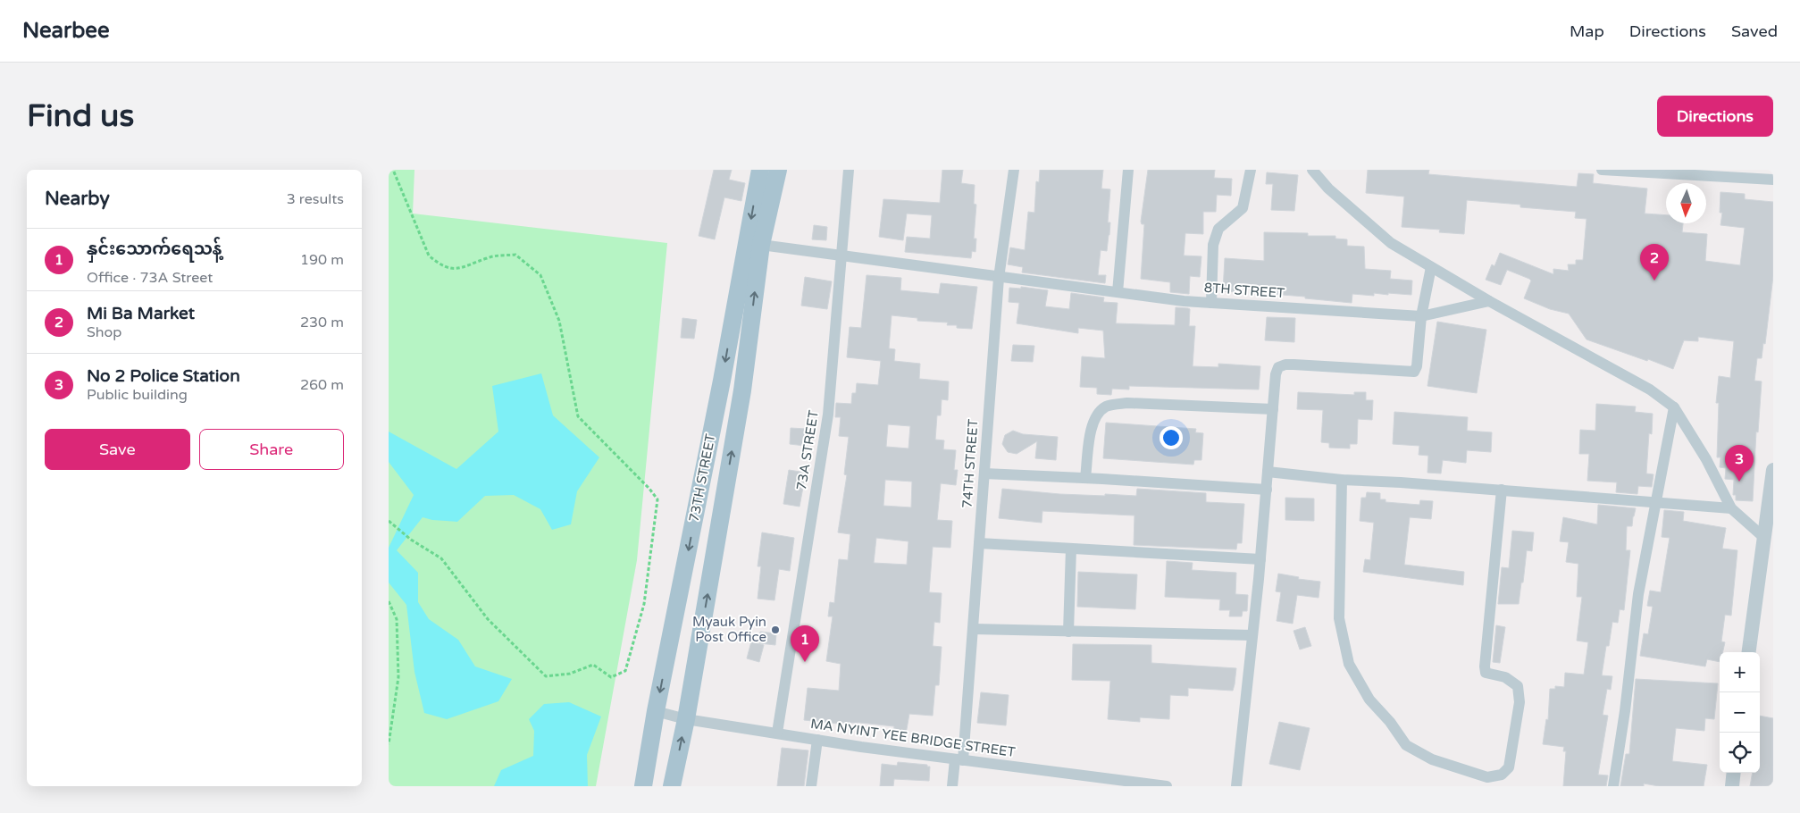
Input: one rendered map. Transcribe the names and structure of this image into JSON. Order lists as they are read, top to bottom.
{
  "streets": {
    "main road": ["73TH STREET"],
    "street": [
      "8TH STREET",
      "73A STREET",
      "74TH STREET",
      "MA NYINT YEE BRIDGE STREET"
    ]
  },
  "crossings": [
    ["8TH STREET", "73A STREET"],
    ["8TH STREET", "74TH STREET"],
    ["8TH STREET", "73TH STREET"],
    ["73A STREET", "MA NYINT YEE BRIDGE STREET"],
    ["74TH STREET", "MA NYINT YEE BRIDGE STREET"],
    ["73TH STREET", "MA NYINT YEE BRIDGE STREET"]
  ],
  "places": ["Myauk Pyin Post Office"],
  "north": "bottom",
  "page": {
    "header": "Nearbee",
    "nav": ["Map", "Directions", "Saved"],
    "buttons": [
      "Directions",
      ["Save", "Share"]
    ],
    "title": "Find us",
    "heading": ["Nearby", "3 results"],
    "list": [
      {
        "mark": "1",
        "name": "နှင်းသောက်ရေသန့်",
        "note": "Office · 73A Street",
        "value": "190 m"
      },
      {
        "mark": "2",
        "name": "Mi Ba Market",
        "note": "Shop",
        "value": "230 m"
      },
      {
        "mark": "3",
        "name": "No 2 Police Station",
        "note": "Public building",
        "value": "260 m"
      }
    ],
    "pins": ["2", "3", "1"],
    "map_buttons": ["+", "−"]
  }
}
